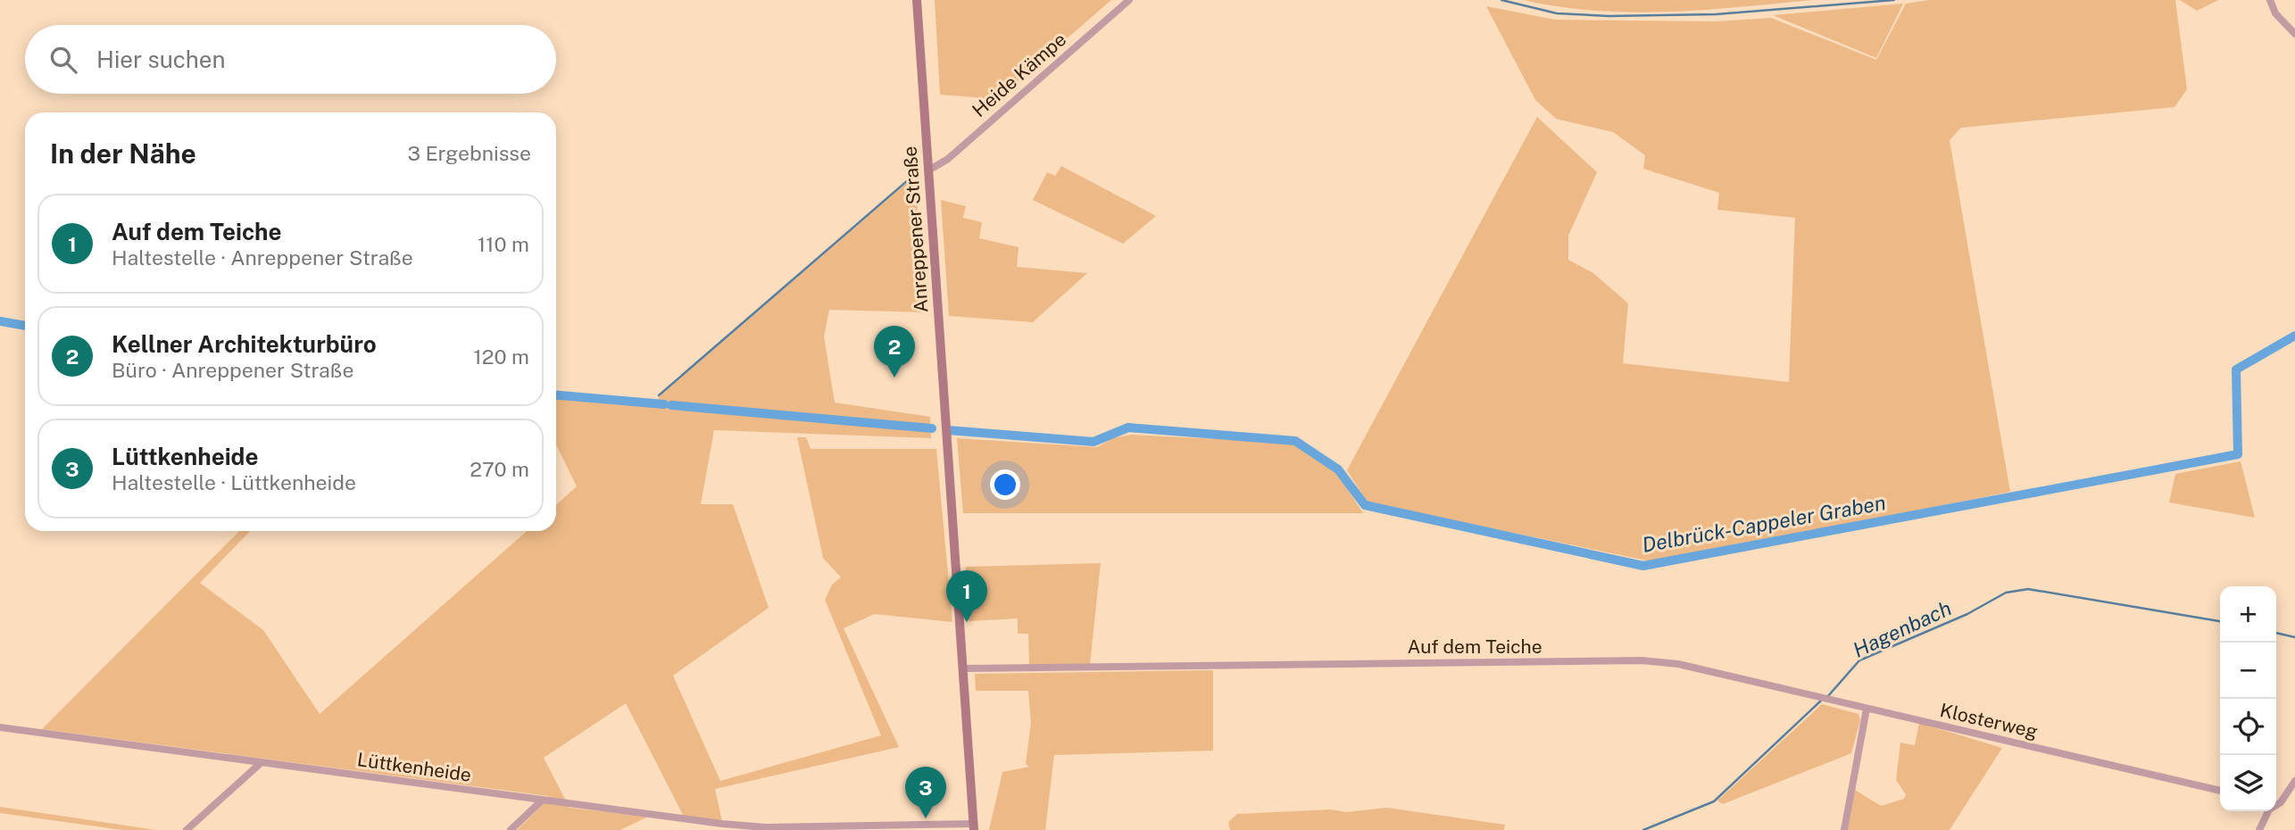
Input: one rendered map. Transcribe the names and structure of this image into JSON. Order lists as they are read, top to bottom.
{
  "streets": {
    "street": [
      "Heide Kämpe",
      "Anreppener Straße",
      "Auf dem Teiche",
      "Klosterweg",
      "Lüttkenheide"
    ]
  },
  "crossings": [
    ["Heide Kämpe", "Anreppener Straße"],
    ["Anreppener Straße", "Auf dem Teiche"],
    ["Anreppener Straße", "Lüttkenheide"],
    ["Auf dem Teiche", "Klosterweg"]
  ],
  "water": ["Delbrück-Cappeler Graben", "Hagenbach"],
  "page": {
    "search": "Hier suchen",
    "heading": ["In der Nähe", "3 Ergebnisse"],
    "list": [
      {
        "mark": "1",
        "name": "Auf dem Teiche",
        "note": "Haltestelle · Anreppener Straße",
        "value": "110 m"
      },
      {
        "mark": "2",
        "name": "Kellner Architekturbüro",
        "note": "Büro · Anreppener Straße",
        "value": "120 m"
      },
      {
        "mark": "3",
        "name": "Lüttkenheide",
        "note": "Haltestelle · Lüttkenheide",
        "value": "270 m"
      }
    ],
    "pins": ["2", "1", "3"],
    "map_buttons": ["+", "−"]
  }
}
